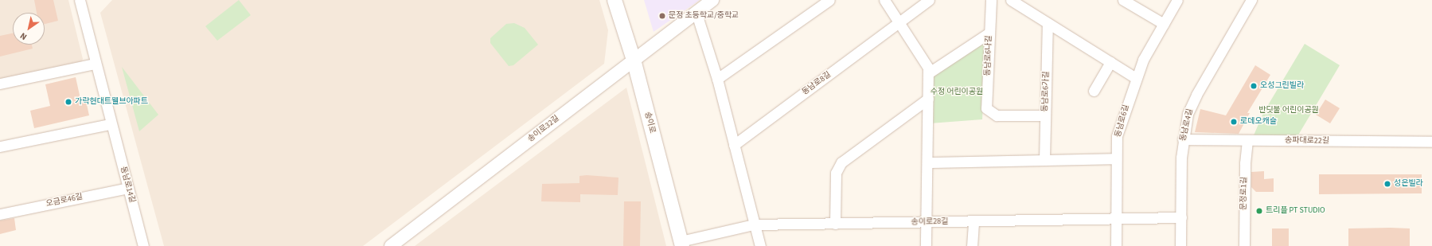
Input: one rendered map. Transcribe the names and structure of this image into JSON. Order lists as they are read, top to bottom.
{
  "streets": {
    "main road": ["송이로"],
    "street": [
      "동남로6나길",
      "동남로8길",
      "동남로6가길",
      "동남로6길",
      "동남로4길",
      "송이로32길",
      "송파대로22길",
      "동남로14길",
      "문정로1길",
      "오금로46길",
      "송이로28길"
    ]
  },
  "crossings": [
    ["동남로6나길", "동남로6가길"],
    ["동남로6길", "송이로28길"],
    ["송이로", "송이로32길"],
    ["송이로", "송이로28길"],
    ["동남로4길", "송파대로22길"],
    ["동남로4길", "송이로28길"],
    ["송파대로22길", "문정로1길"],
    ["동남로14길", "오금로46길"]
  ],
  "parks": ["수정 어린이공원", "반딧불 어린이공원"],
  "places": [
    "문정 초등학교/중학교",
    "오성그린빌라",
    "가락현대트웰브아파트",
    "로데오캐슬",
    "성은빌라",
    "트리플 PT STUDIO"
  ],
  "north": "bottom left"
}
